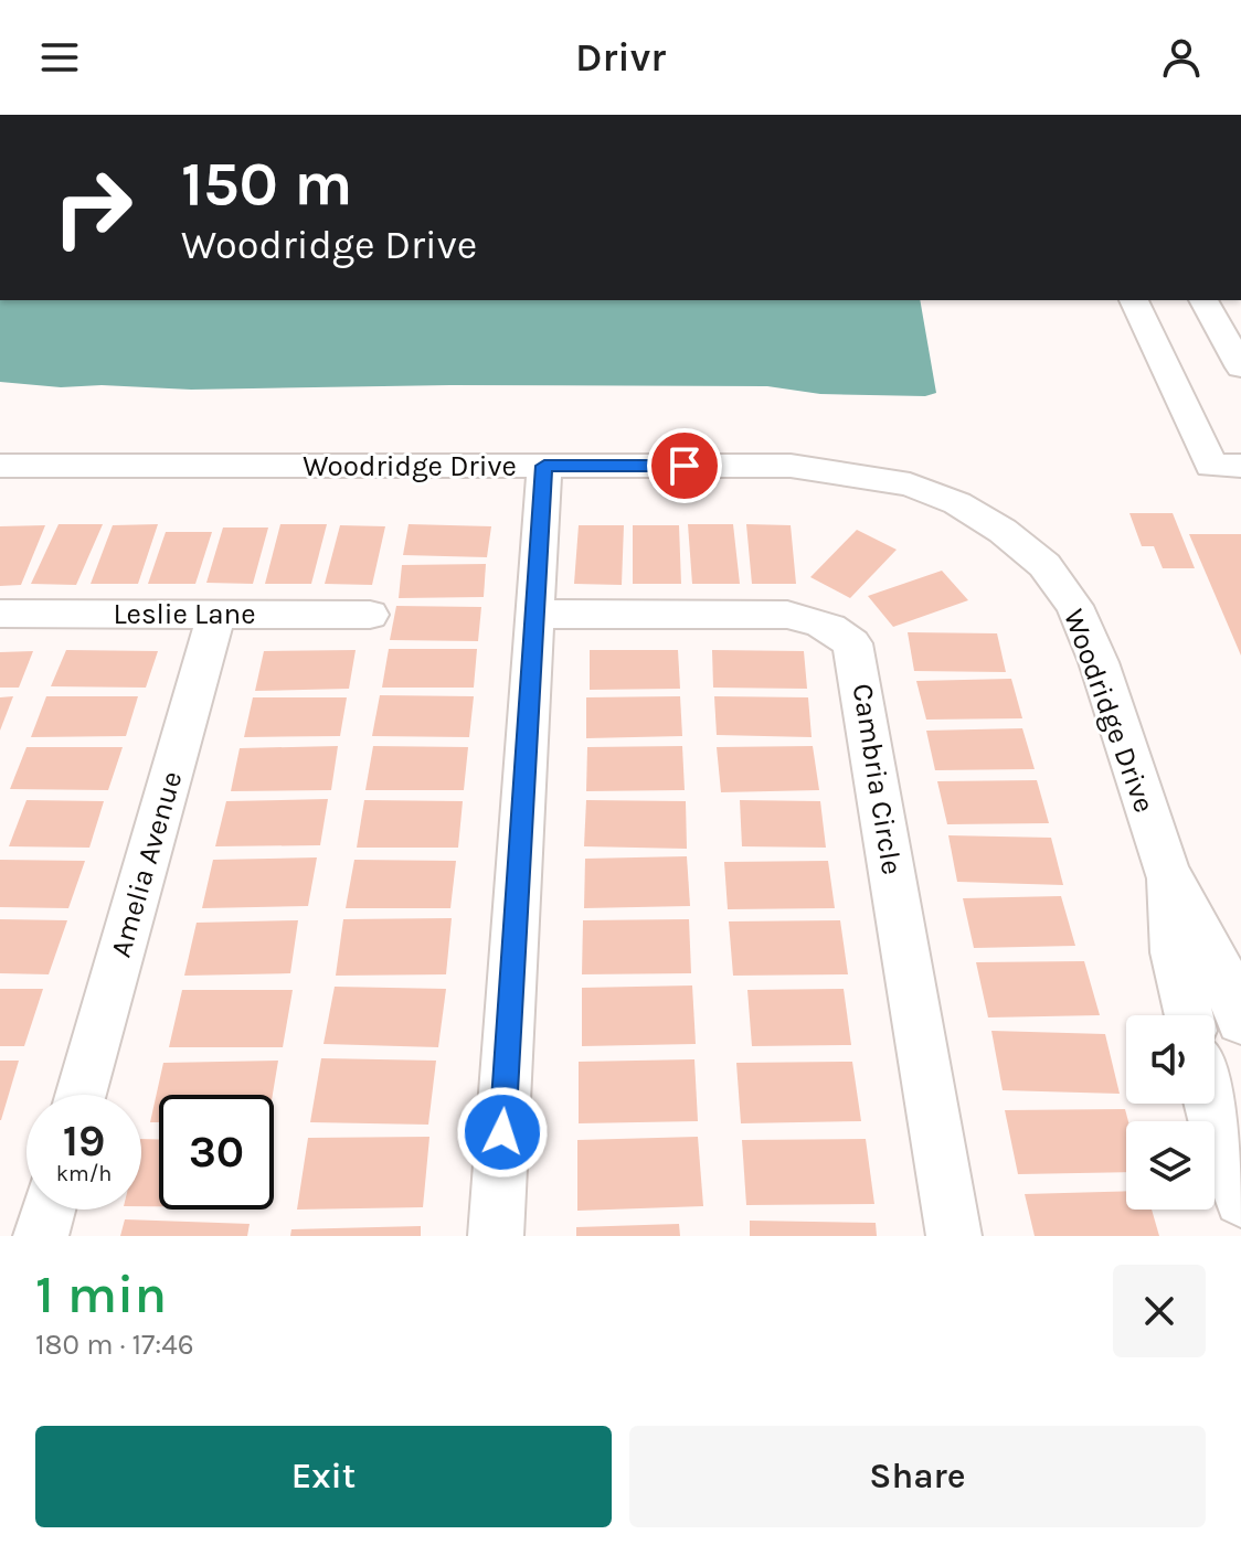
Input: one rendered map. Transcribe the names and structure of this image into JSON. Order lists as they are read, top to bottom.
{
  "streets": {
    "street": [
      "Woodridge Drive",
      "Leslie Lane",
      "Cambria Circle",
      "Amelia Avenue"
    ]
  },
  "crossings": [
    ["Leslie Lane", "Amelia Avenue"]
  ],
  "page": {
    "header": "Drivr",
    "turn": ["150 m", "Woodridge Drive"],
    "speed": "19 km/h",
    "limit": "30",
    "heading": ["1 min", "180 m · 17:46"],
    "buttons": ["Exit", "Share"]
  }
}
